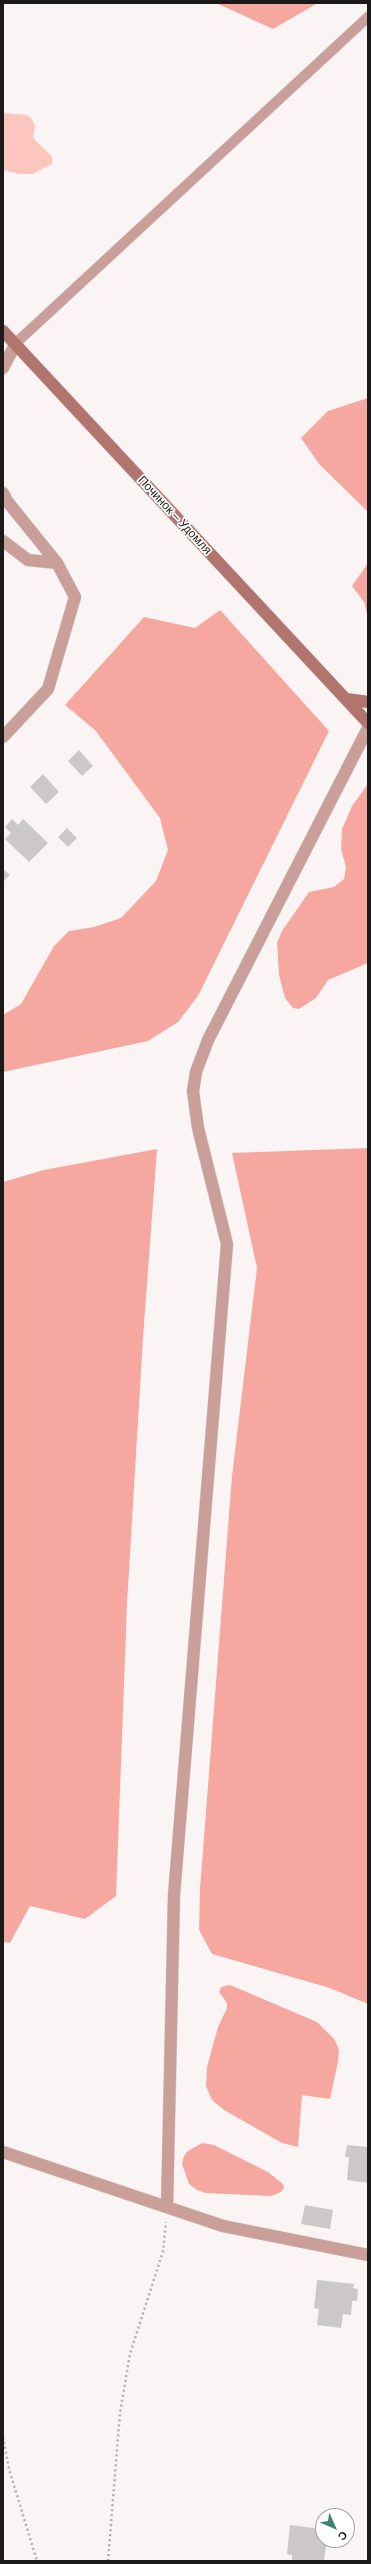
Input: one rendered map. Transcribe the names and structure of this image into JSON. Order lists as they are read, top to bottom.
{
  "streets": {
    "main road": ["Починок — Удомля"]
  },
  "north": "bottom right"
}
